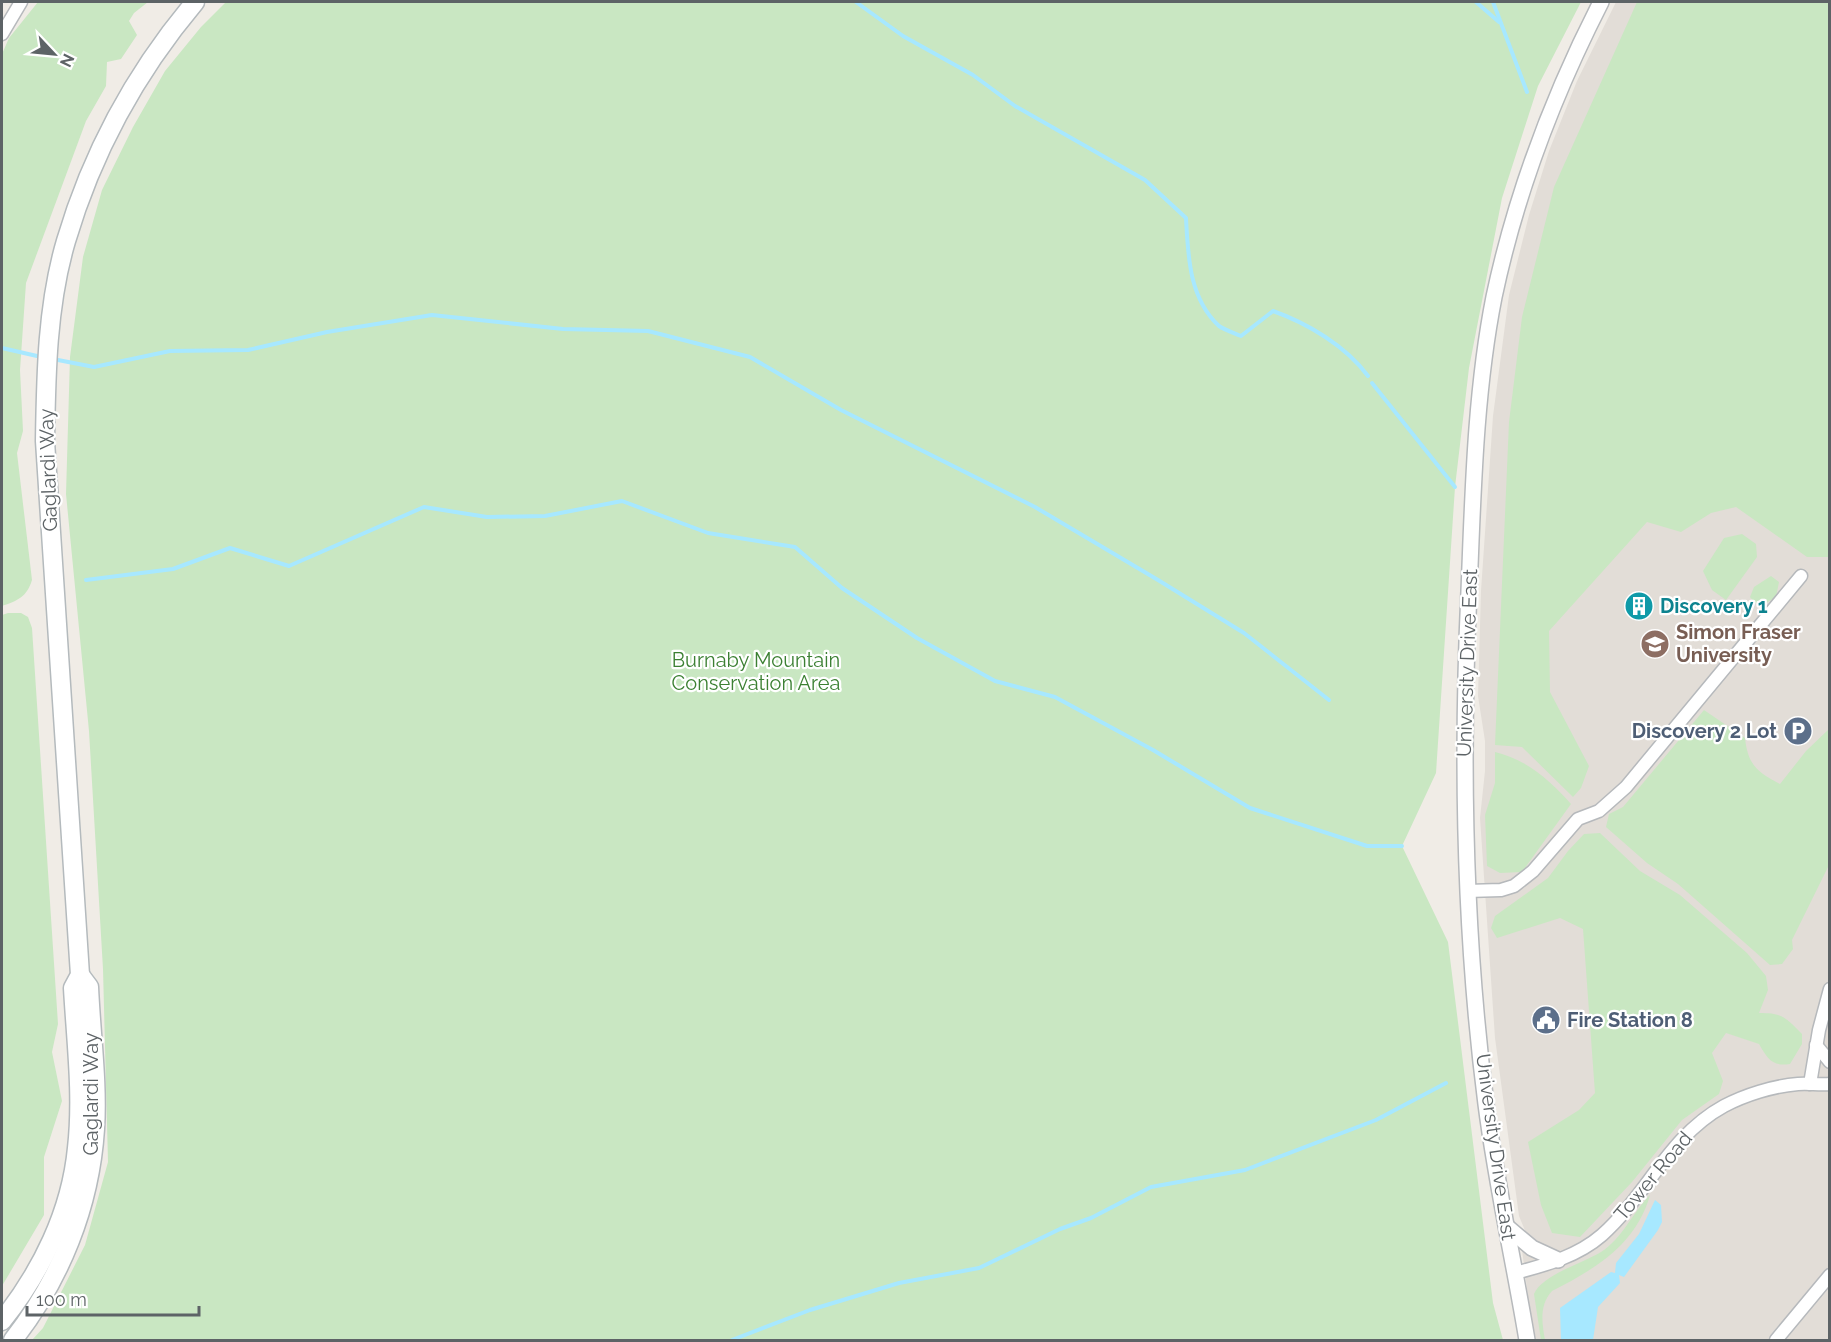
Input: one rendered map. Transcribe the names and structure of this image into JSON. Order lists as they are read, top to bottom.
{
  "streets": {
    "main road": ["Gaglardi Way"],
    "street": ["University Drive East", "Tower Road"]
  },
  "crossings": [
    ["University Drive East", "Tower Road"]
  ],
  "parks": ["Burnaby Mountain Conservation Area"],
  "places": {
    "building": ["Discovery 1"],
    "school or university": ["Simon Fraser University"],
    "parking": ["Discovery 2 Lot"],
    "public building": ["Fire Station 8"]
  },
  "scale_bar": "100 m",
  "north": "bottom right"
}
